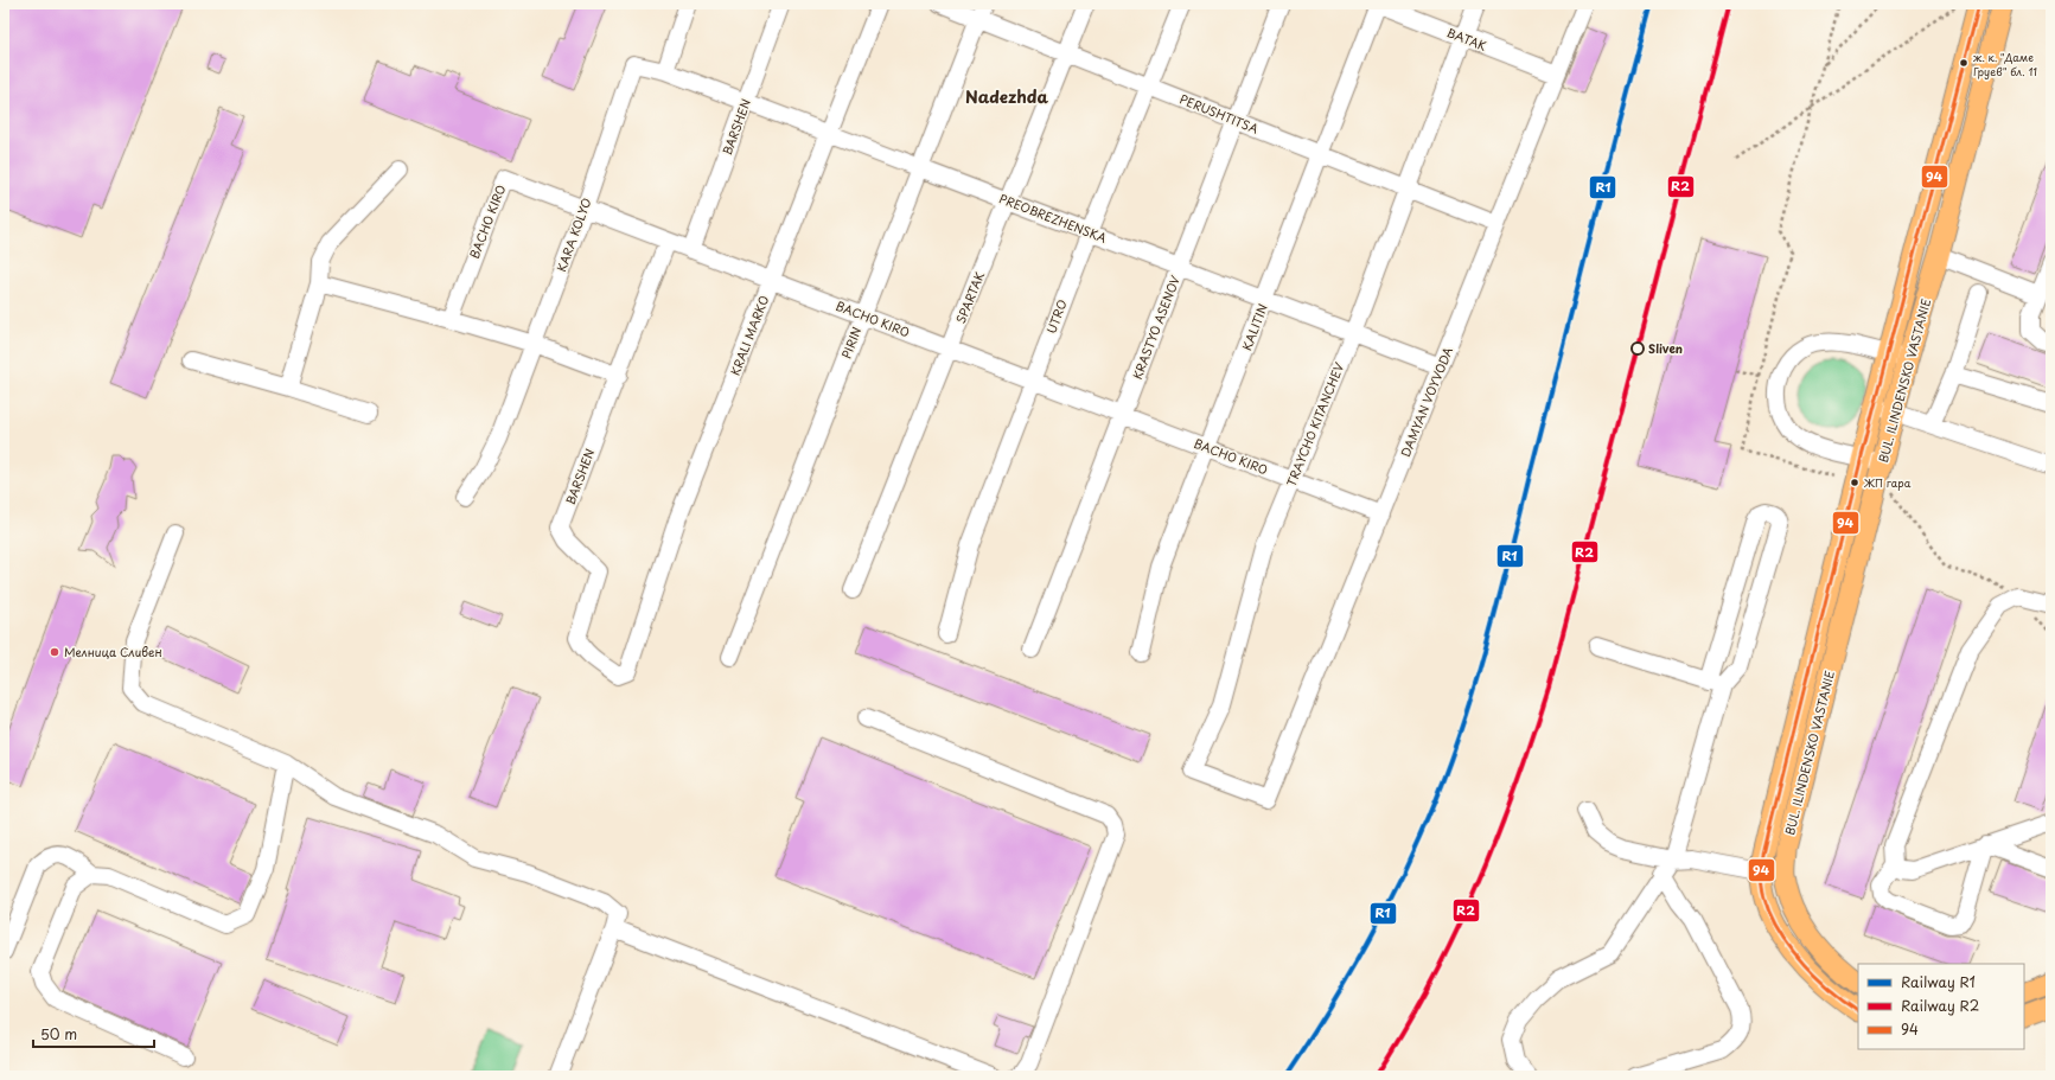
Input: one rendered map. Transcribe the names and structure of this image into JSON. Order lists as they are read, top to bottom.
{
  "streets": {
    "main road": ["BUL. ILINDENSKO VASTANIE"],
    "street": [
      "BATAK",
      "PERUSHTITSA",
      "BARSHEN",
      "PREOBREZHENSKA",
      "BACHO KIRO",
      "KARA KOLYO",
      "SPARTAK",
      "UTRO",
      "KRASTYO ASENOV",
      "KALITIN",
      "KRALI MARKO",
      "PIRIN",
      "DAMYAN VOYVODA",
      "TRAYCHO KITANCHEV"
    ]
  },
  "crossings": [
    ["BATAK", "KALITIN"],
    ["BATAK", "DAMYAN VOYVODA"],
    ["BATAK", "TRAYCHO KITANCHEV"],
    ["PERUSHTITSA", "SPARTAK"],
    ["PERUSHTITSA", "UTRO"],
    ["PERUSHTITSA", "KRASTYO ASENOV"],
    ["PERUSHTITSA", "KALITIN"],
    ["PERUSHTITSA", "PIRIN"],
    ["PERUSHTITSA", "DAMYAN VOYVODA"],
    ["PERUSHTITSA", "TRAYCHO KITANCHEV"],
    ["BARSHEN", "PREOBREZHENSKA"],
    ["BARSHEN", "BACHO KIRO"],
    ["BARSHEN", "KRALI MARKO"],
    ["PREOBREZHENSKA", "KARA KOLYO"],
    ["PREOBREZHENSKA", "SPARTAK"],
    ["PREOBREZHENSKA", "UTRO"],
    ["PREOBREZHENSKA", "KRASTYO ASENOV"],
    ["PREOBREZHENSKA", "KALITIN"],
    ["PREOBREZHENSKA", "KRALI MARKO"],
    ["PREOBREZHENSKA", "PIRIN"],
    ["PREOBREZHENSKA", "DAMYAN VOYVODA"],
    ["PREOBREZHENSKA", "TRAYCHO KITANCHEV"],
    ["BACHO KIRO", "KARA KOLYO"],
    ["BACHO KIRO", "SPARTAK"],
    ["BACHO KIRO", "UTRO"],
    ["BACHO KIRO", "KRASTYO ASENOV"],
    ["BACHO KIRO", "KALITIN"],
    ["BACHO KIRO", "KRALI MARKO"],
    ["BACHO KIRO", "PIRIN"],
    ["BACHO KIRO", "DAMYAN VOYVODA"],
    ["BACHO KIRO", "TRAYCHO KITANCHEV"],
    ["DAMYAN VOYVODA", "TRAYCHO KITANCHEV"]
  ],
  "districts": ["Nadezhda"],
  "places": [
    "ж. к. \"Даме Груев\" бл. 11",
    "Sliven",
    "ЖП гара",
    "Мелница Сливен"
  ],
  "lines": ["rail line R1", "rail line R2", "transit line 94"],
  "legend": ["Railway R1", "Railway R2", "94"],
  "scale_bar": "50 m"
}
